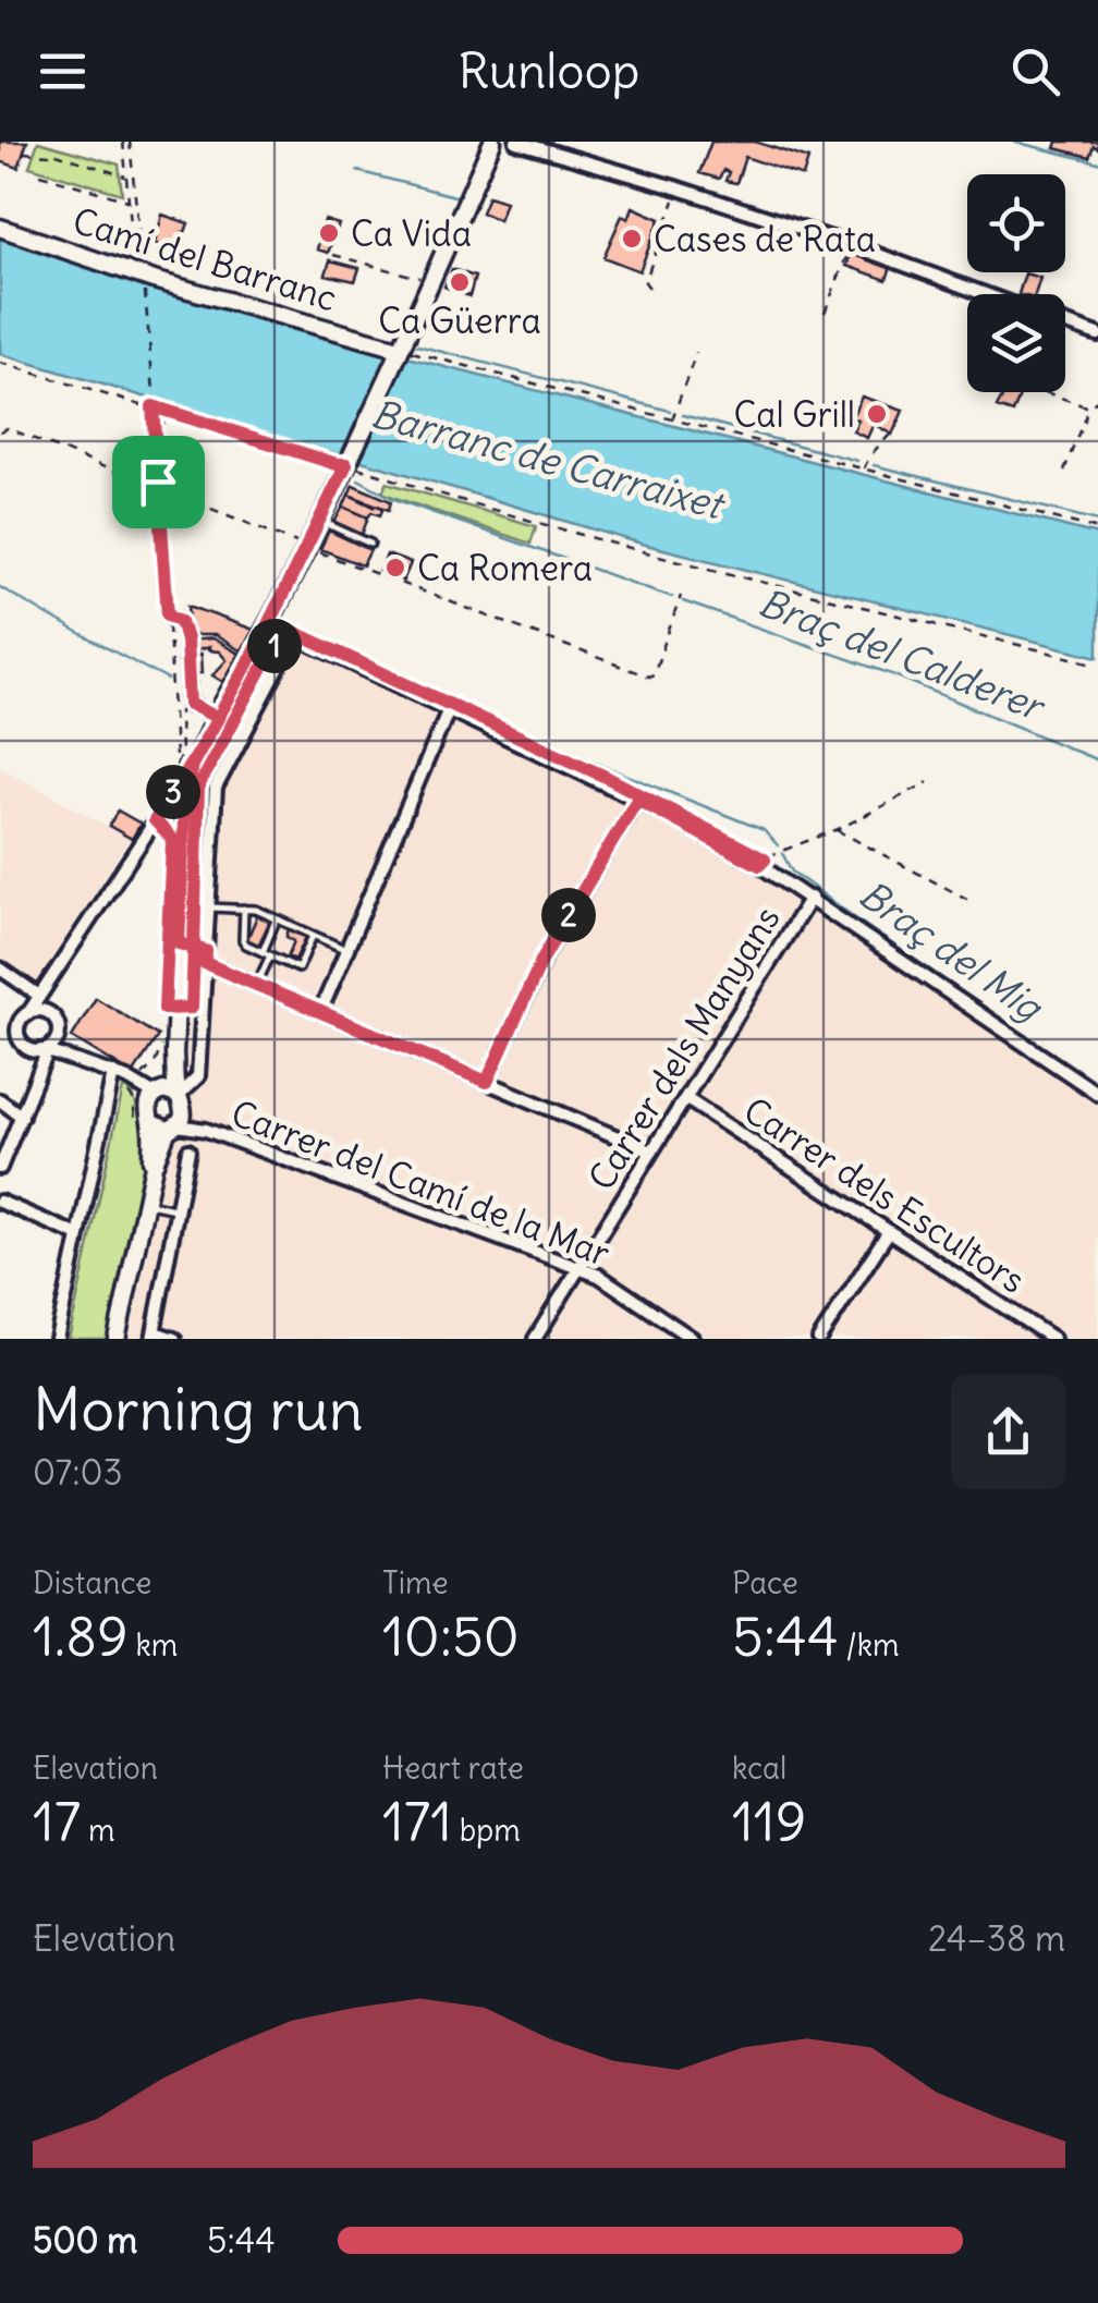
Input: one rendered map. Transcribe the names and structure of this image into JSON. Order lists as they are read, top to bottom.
{
  "streets": {
    "main road": ["Camí del Barranc"],
    "street": ["Carrer dels Manyans", "Carrer del Camí de la Mar", "Carrer dels Escultors"]
  },
  "crossings": [
    ["Carrer dels Manyans", "Carrer del Camí de la Mar"],
    ["Carrer dels Manyans", "Carrer dels Escultors"]
  ],
  "water": ["Barranc de Carraixet", "Braç del Calderer", "Braç del Mig"],
  "places": [
    "Ca Vida",
    "Cases de Rata",
    "Ca Güerra",
    "Cal Grill",
    "Ca Romera"
  ],
  "page": {
    "header": "Runloop",
    "pins": ["1", "3", "2"],
    "heading": ["Morning run", "07:03"],
    "stats": [
      ["Distance", "1.89 km"],
      ["Time", "10:50"],
      ["Pace", "5:44 /km"],
      ["Elevation", "17 m"],
      ["Heart rate", "171 bpm"],
      ["kcal", "119"]
    ],
    "chart": ["Elevation", "24–38 m"],
    "list": [
      {
        "name": "500 m",
        "note": "5:44"
      }
    ]
  }
}
